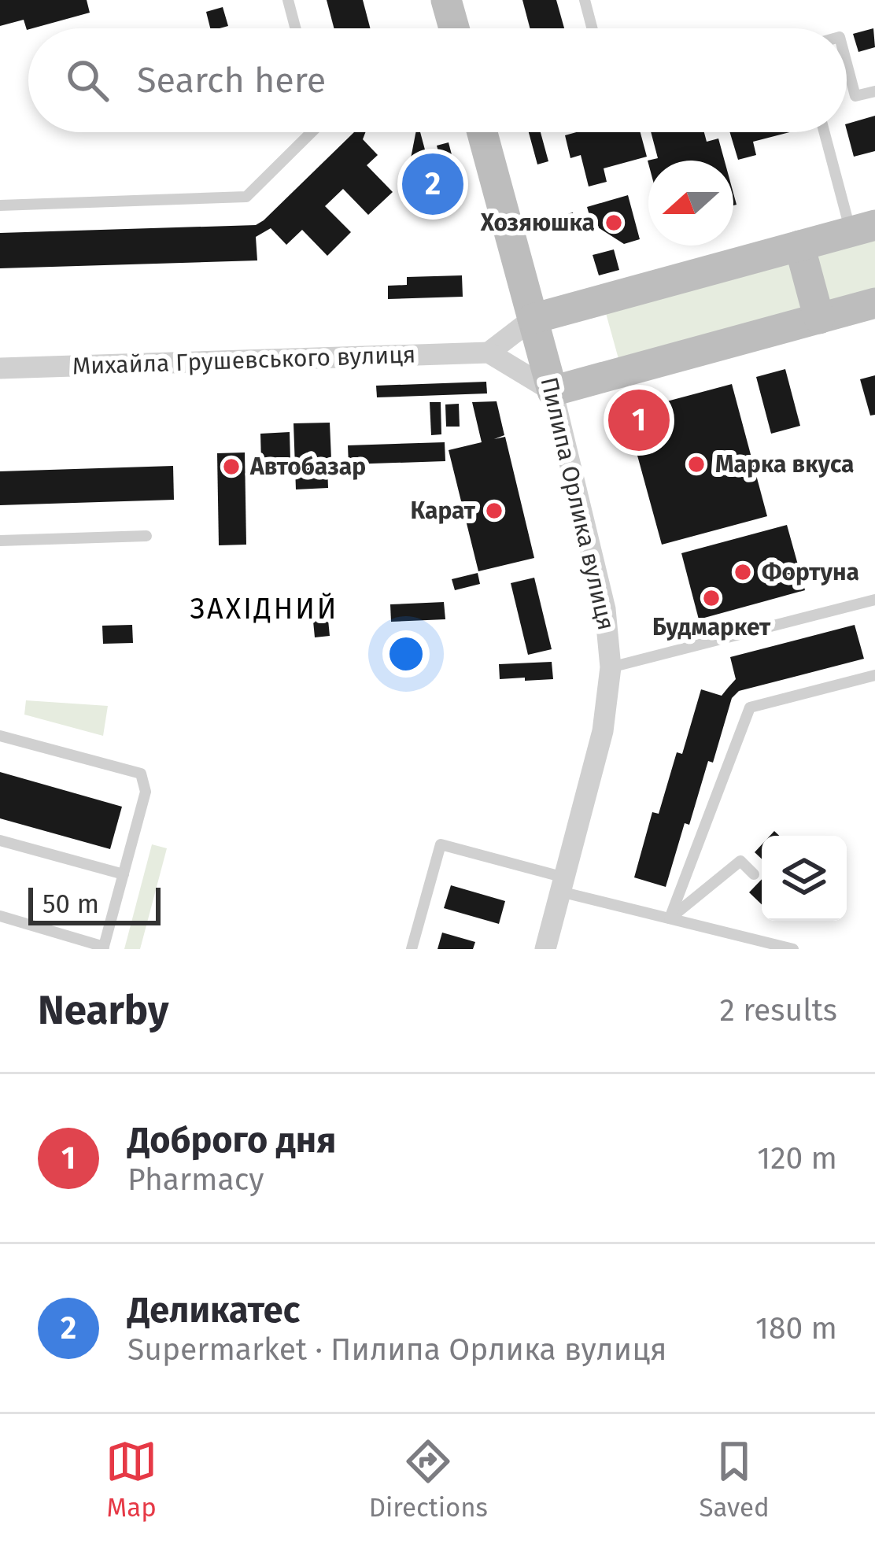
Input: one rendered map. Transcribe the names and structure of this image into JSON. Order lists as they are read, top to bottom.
{
  "streets": {
    "street": ["Михайла Грушевського вулиця", "Пилипа Орлика вулиця"]
  },
  "districts": ["ЗАХІДНИЙ"],
  "places": [
    "Хозяюшка",
    "Марка вкуса",
    "Автобазар",
    "Карат",
    "Фортуна",
    "Будмаркет"
  ],
  "scale_bar": "50 m",
  "north": "left",
  "page": {
    "search": "Search here",
    "pins": ["2", "1"],
    "scale": "50 m",
    "heading": ["Nearby", "2 results"],
    "list": [
      {
        "mark": "1",
        "name": "Доброго дня",
        "note": "Pharmacy",
        "value": "120 m"
      },
      {
        "mark": "2",
        "name": "Деликатес",
        "note": "Supermarket · Пилипа Орлика вулиця",
        "value": "180 m"
      }
    ],
    "nav": ["Map", "Directions", "Saved"]
  }
}
